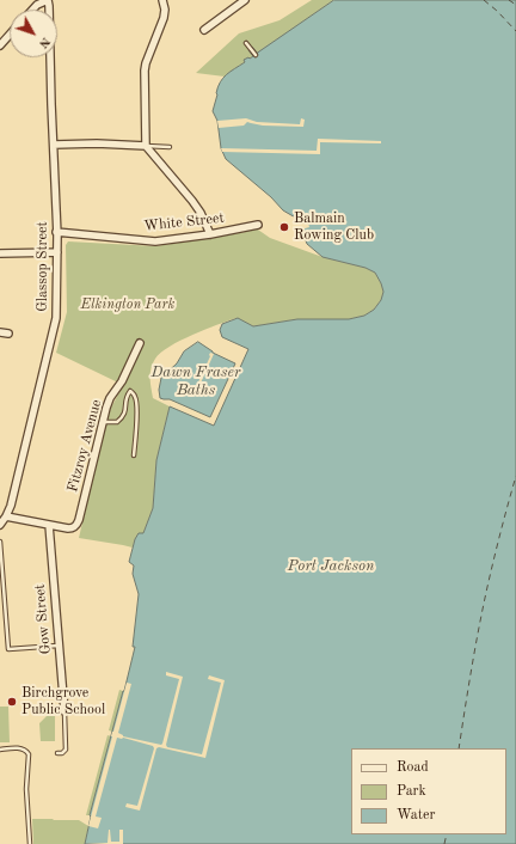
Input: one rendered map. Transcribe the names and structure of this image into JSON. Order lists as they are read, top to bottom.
{
  "streets": {
    "street": [
      "White Street",
      "Glassop Street",
      "Fitzroy Avenue",
      "Gow Street"
    ]
  },
  "crossings": [
    ["White Street", "Glassop Street"],
    ["Fitzroy Avenue", "Gow Street"]
  ],
  "water": ["Dawn Fraser Baths", "Port Jackson"],
  "parks": ["Elkington Park"],
  "places": ["Balmain Rowing Club", "Birchgrove Public School"],
  "legend": ["Road", "Park", "Water"],
  "north": "bottom right"
}
